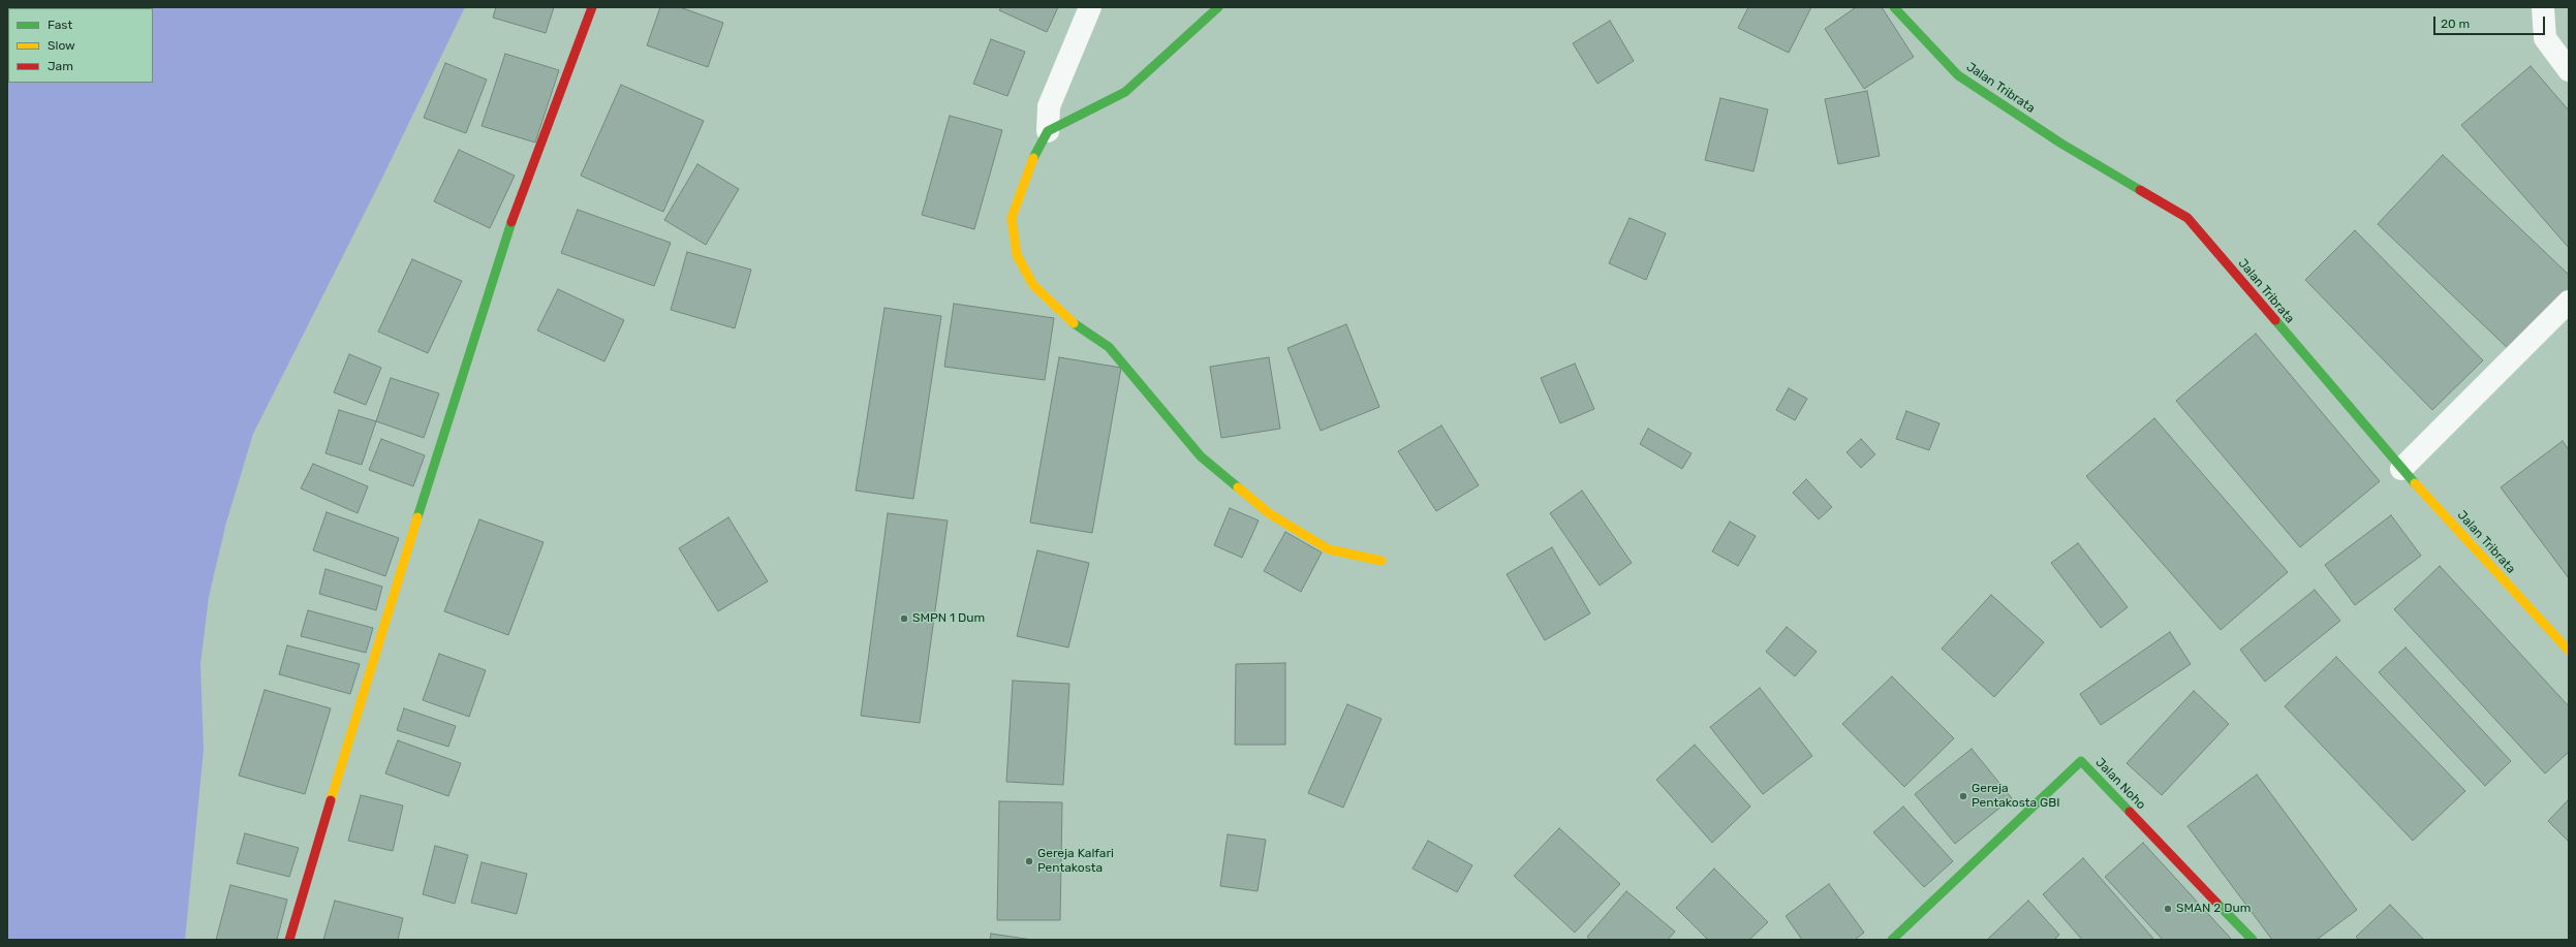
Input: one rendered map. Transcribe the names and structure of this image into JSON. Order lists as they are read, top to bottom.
{
  "streets": {
    "street": ["Jalan Tribrata", "Jalan Noho"]
  },
  "places": [
    "SMPN 1 Dum",
    "Gereja Pentakosta GBI",
    "Gereja Kalfari Pentakosta",
    "SMAN 2 Dum"
  ],
  "legend": ["Fast", "Slow", "Jam"],
  "scale_bar": "20 m"
}
